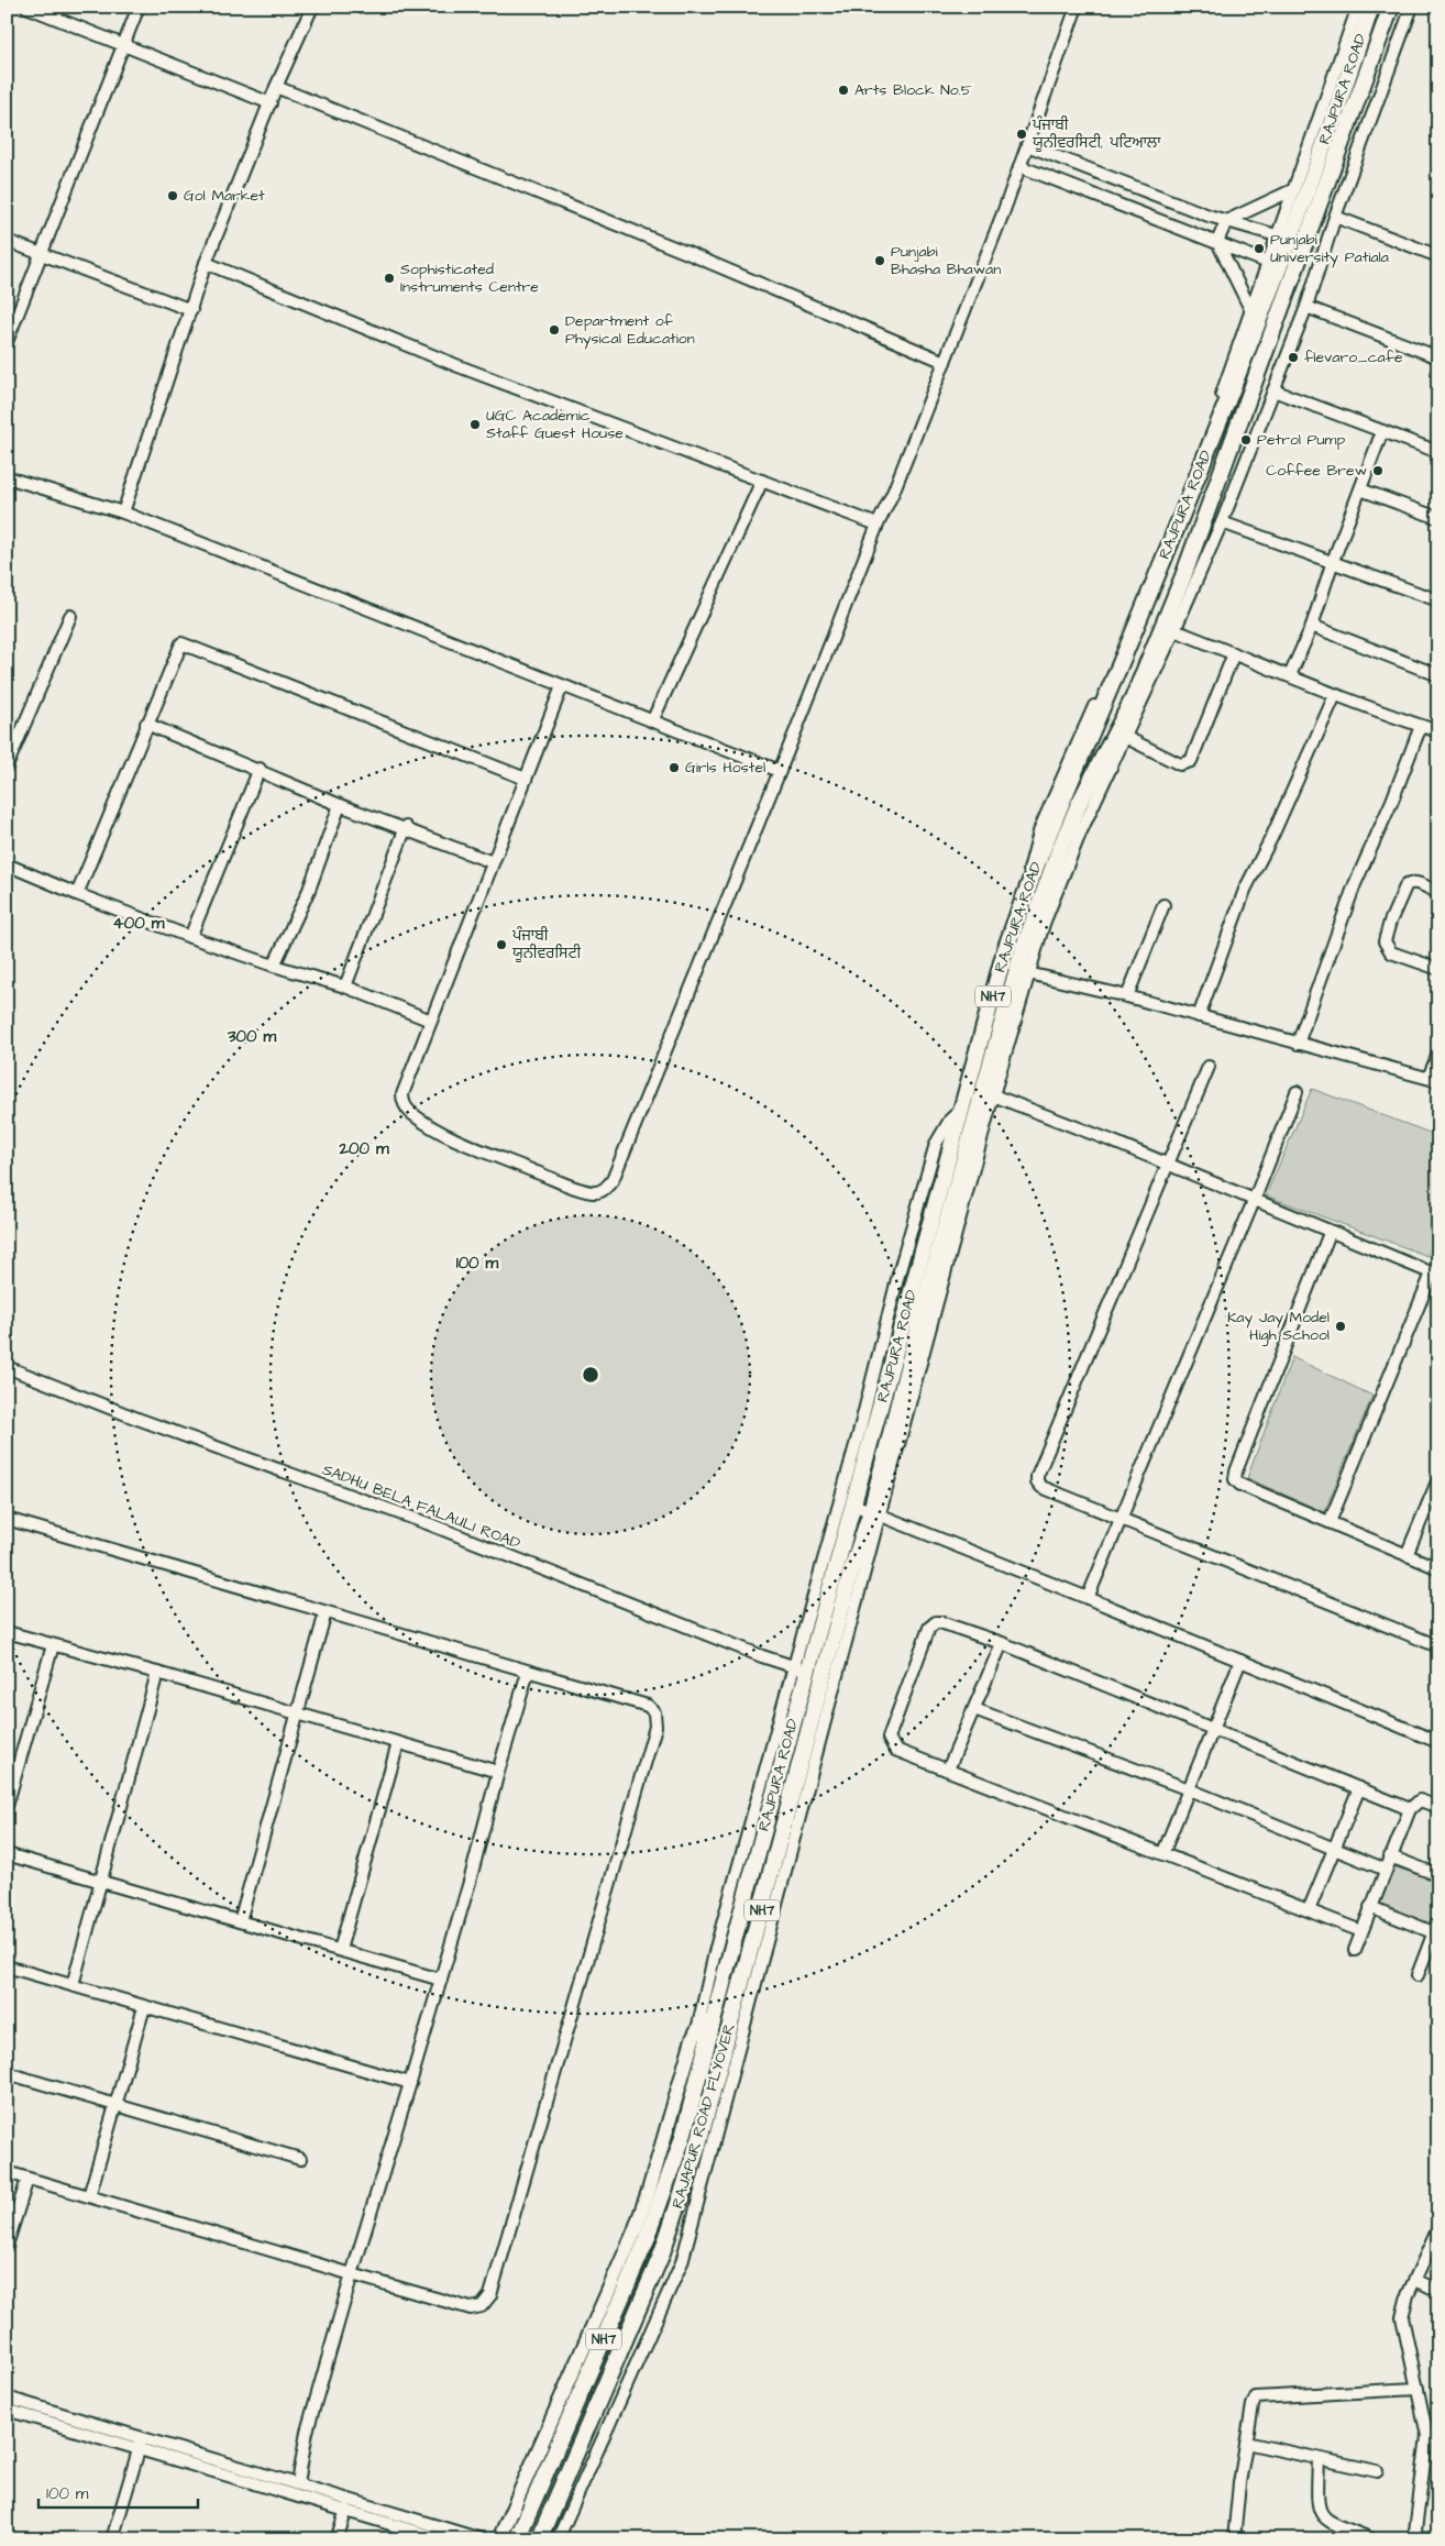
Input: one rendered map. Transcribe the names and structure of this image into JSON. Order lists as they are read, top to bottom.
{
  "streets": {
    "highway": ["RAJPURA ROAD", "NH7", "RAJAPUR ROAD FLYOVER"],
    "street": ["SADHU BELA FALAULI ROAD"]
  },
  "crossings": [
    ["RAJPURA ROAD", "SADHU BELA FALAULI ROAD"],
    ["RAJPURA ROAD", "RAJAPUR ROAD FLYOVER"],
    ["SADHU BELA FALAULI ROAD", "RAJAPUR ROAD FLYOVER"]
  ],
  "places": [
    "Arts Block No.5",
    "ਪੰਜਾਬੀ ਯੂਨੀਵਰਸਿਟੀ, ਪਟਿਆਲਾ",
    "Gol Market",
    "Punjabi University Patiala",
    "Punjabi Bhasha Bhawan",
    "Sophisticated Instruments Centre",
    "Department of Physical Education",
    "flevaro_cafe",
    "UGC Academic Staff Guest House",
    "Petrol Pump",
    "Coffee Brew",
    "Girls Hostel",
    "ਪੰਜਾਬੀ ਯੂਨੀਵਰਸਿਟੀ",
    "Kay Jay Model High School"
  ],
  "scale_bar": "100 m",
  "rings": [
    "400 m",
    "300 m",
    "200 m",
    "100 m"
  ]
}
